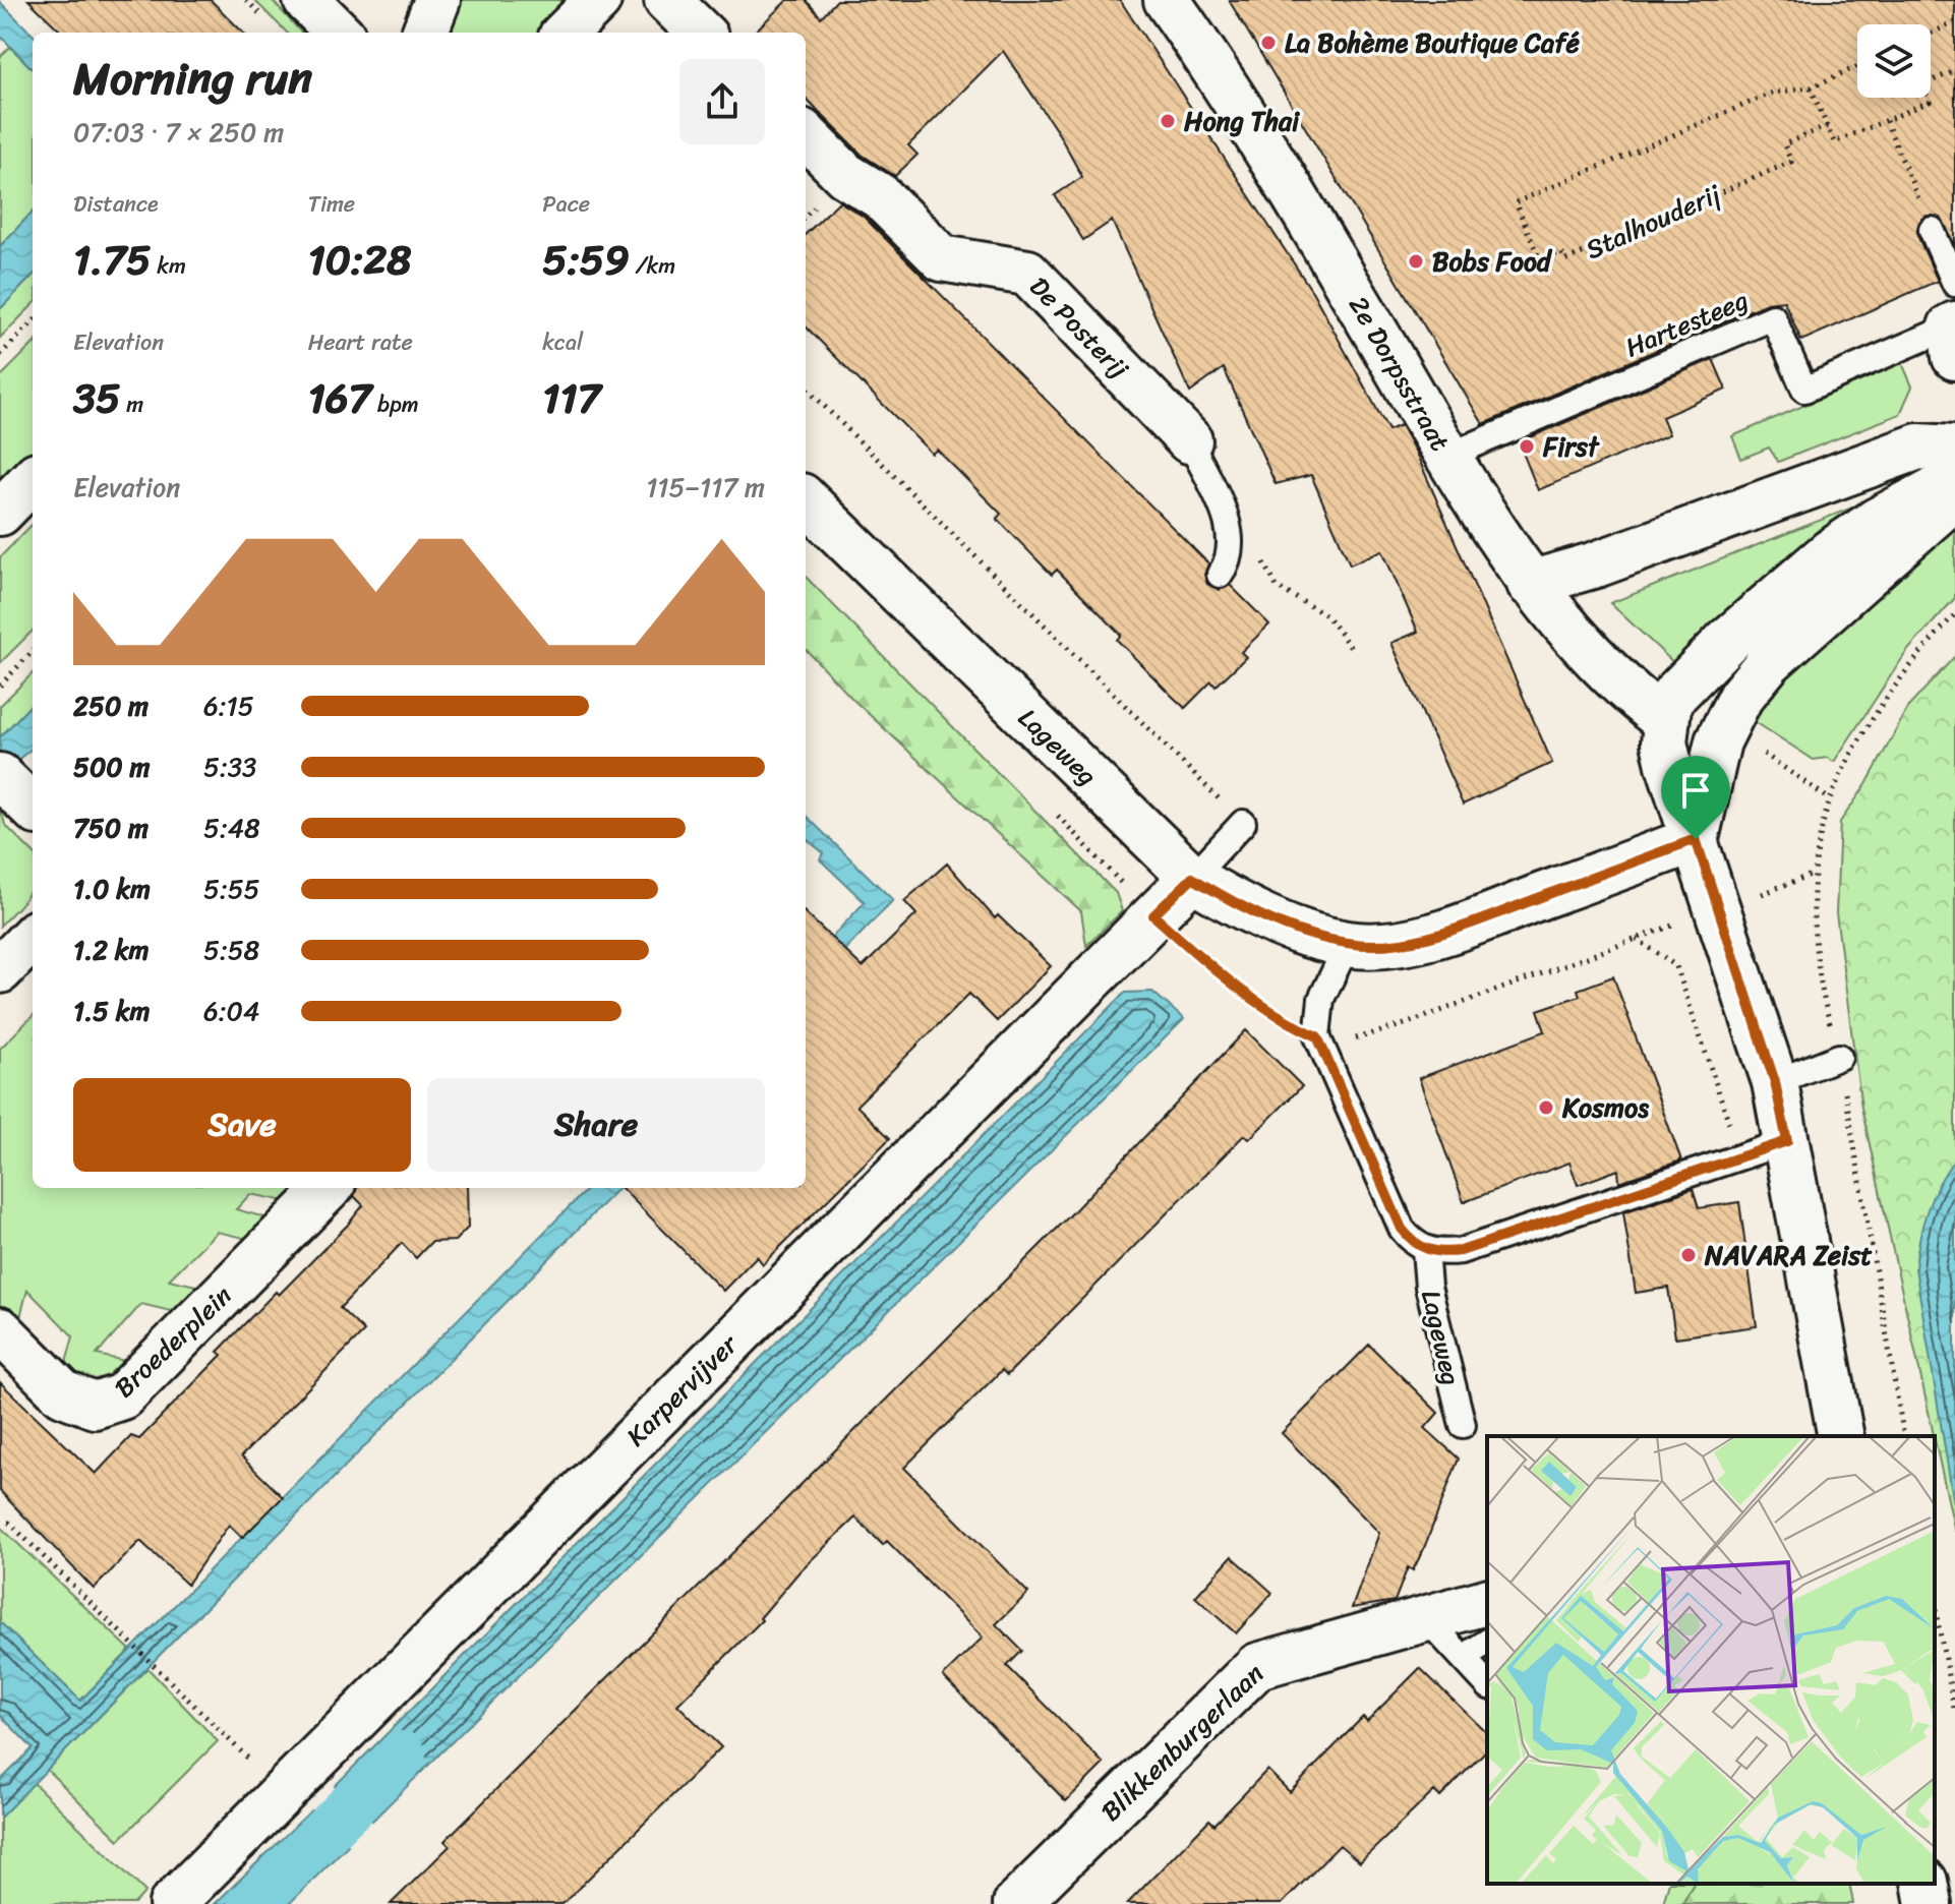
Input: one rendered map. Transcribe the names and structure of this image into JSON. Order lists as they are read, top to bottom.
{
  "streets": {
    "main road": [
      "De Posterij",
      "2e Dorpsstraat",
      "Lageweg",
      "Broederplein",
      "Karpervijver",
      "Blikkenburgerlaan"
    ],
    "lane": ["Hartesteeg"],
    "path": ["Stalhouderij"]
  },
  "crossings": [
    ["Hartesteeg", "2e Dorpsstraat"],
    ["Lageweg", "Karpervijver"]
  ],
  "places": [
    "La Bohème Boutique Café",
    "Hong Thai",
    "Bobs Food",
    "First",
    "Kosmos",
    "NAVARA Zeist"
  ],
  "page": {
    "heading": ["Morning run", "07:03 · 7 × 250 m"],
    "stats": [
      ["Distance", "1.75 km"],
      ["Time", "10:28"],
      ["Pace", "5:59 /km"],
      ["Elevation", "35 m"],
      ["Heart rate", "167 bpm"],
      ["kcal", "117"]
    ],
    "chart": ["Elevation", "115–117 m"],
    "list": [
      {
        "name": "250 m",
        "note": "6:15"
      },
      {
        "name": "500 m",
        "note": "5:33"
      },
      {
        "name": "750 m",
        "note": "5:48"
      },
      {
        "name": "1.0 km",
        "note": "5:55"
      },
      {
        "name": "1.2 km",
        "note": "5:58"
      },
      {
        "name": "1.5 km",
        "note": "6:04"
      }
    ],
    "buttons": ["Save", "Share"]
  }
}
